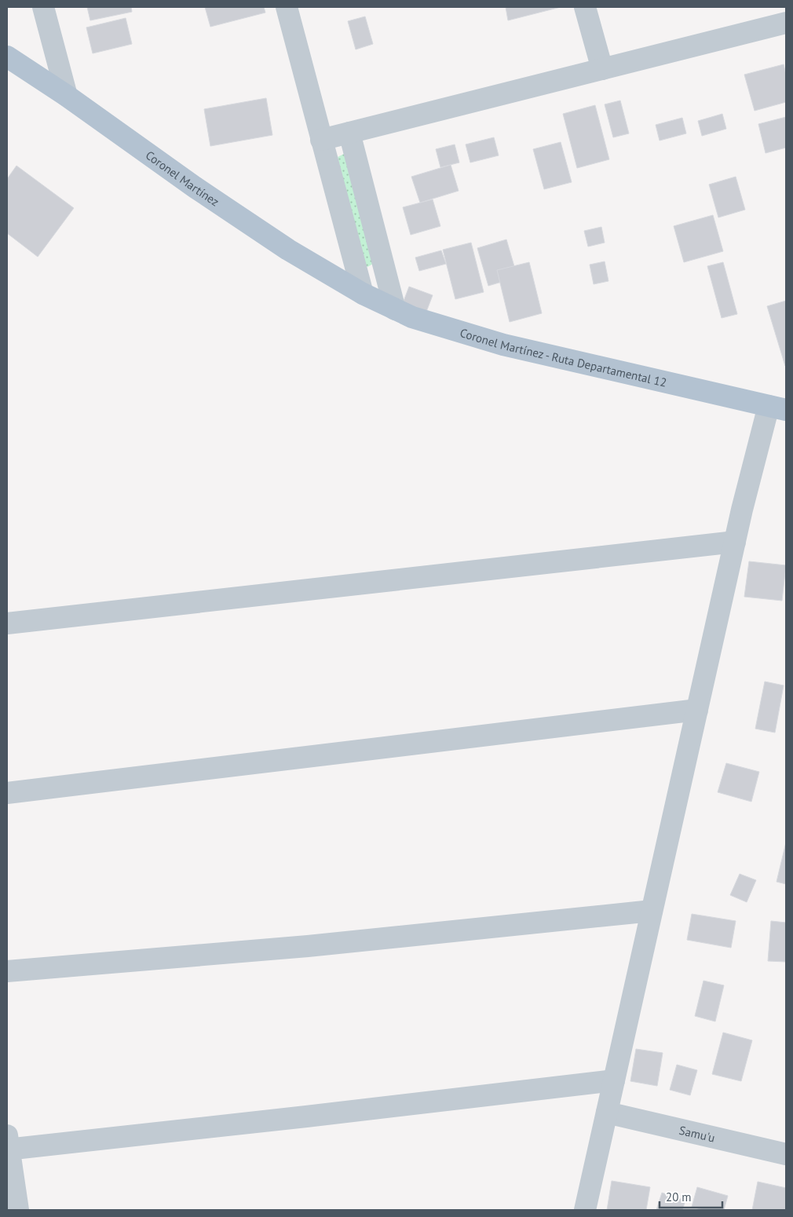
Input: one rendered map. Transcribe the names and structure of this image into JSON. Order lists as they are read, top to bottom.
{
  "streets": {
    "main road": ["Coronel Martínez", "Coronel Martínez - Ruta Departamental 12"],
    "street": ["Samu'u"]
  },
  "crossings": [
    ["Coronel Martínez", "Coronel Martínez - Ruta Departamental 12"]
  ],
  "scale_bar": "20 m"
}
